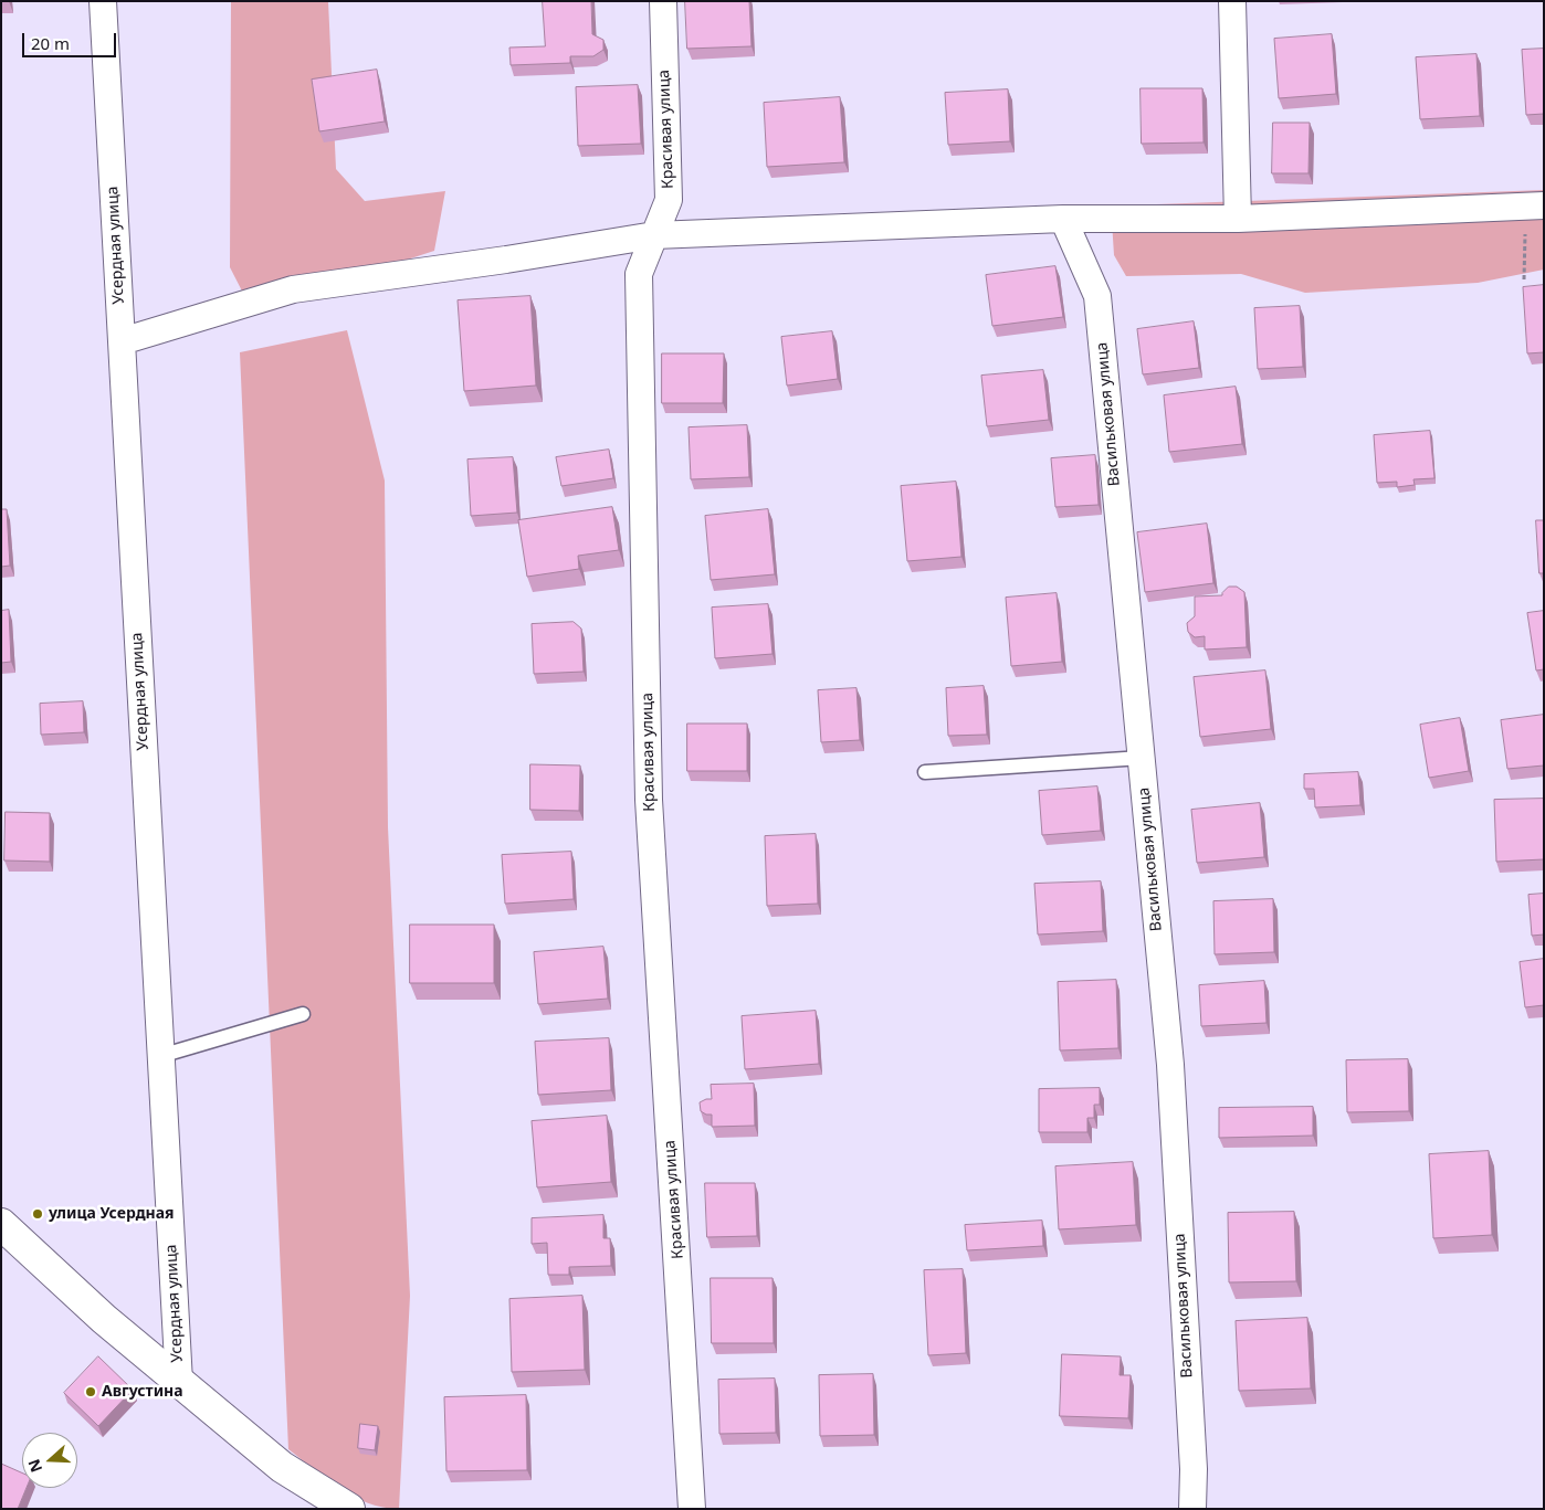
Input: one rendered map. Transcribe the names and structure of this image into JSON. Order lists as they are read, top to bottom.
{
  "streets": {
    "street": ["Красивая улица", "Усердная улица", "Васильковая улица"]
  },
  "places": ["улица Усердная", "Августина"],
  "scale_bar": "20 m",
  "north": "left"
}
